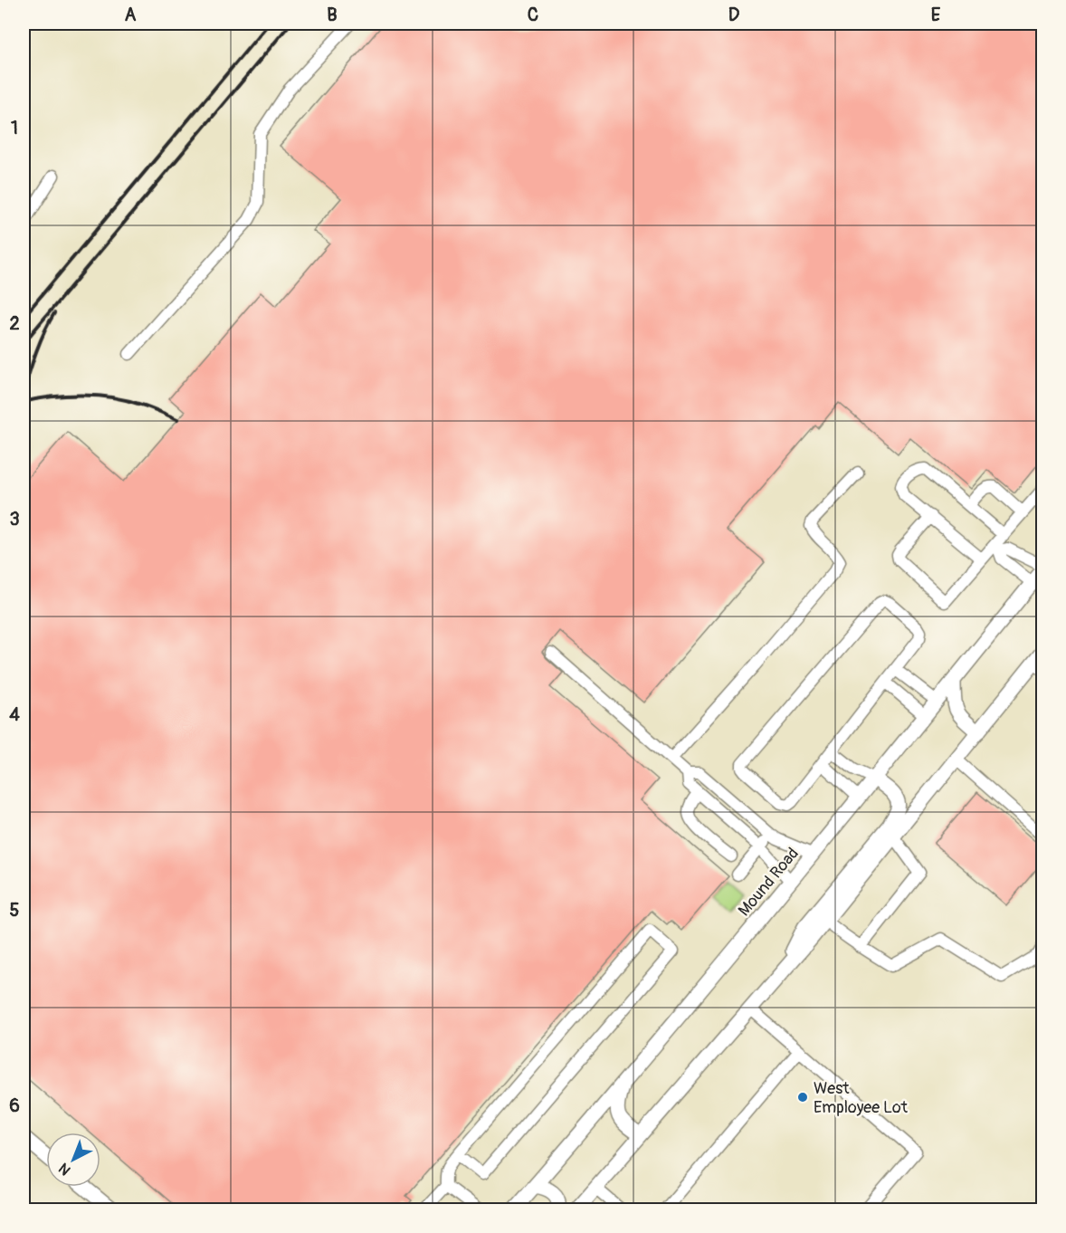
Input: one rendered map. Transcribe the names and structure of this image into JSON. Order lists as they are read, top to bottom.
{
  "streets": {
    "main road": ["Mound Road"]
  },
  "places": ["West Employee Lot"],
  "north": "bottom left",
  "grid": {
    "columns": [
      "A",
      "B",
      "C",
      "D",
      "E"
    ],
    "rows": [
      "1",
      "2",
      "3",
      "4",
      "5",
      "6"
    ]
  }
}
